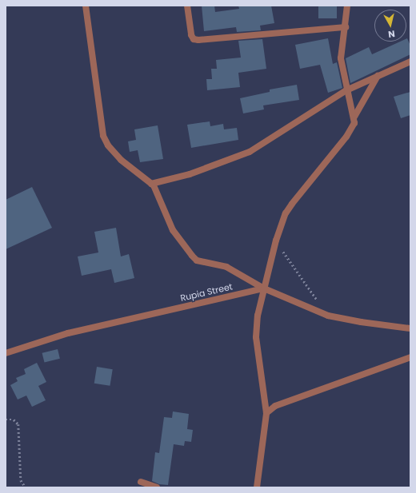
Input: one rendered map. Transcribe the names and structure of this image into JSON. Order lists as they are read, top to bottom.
{
  "streets": {
    "street": ["Rupia Street"]
  },
  "north": "bottom"
}
